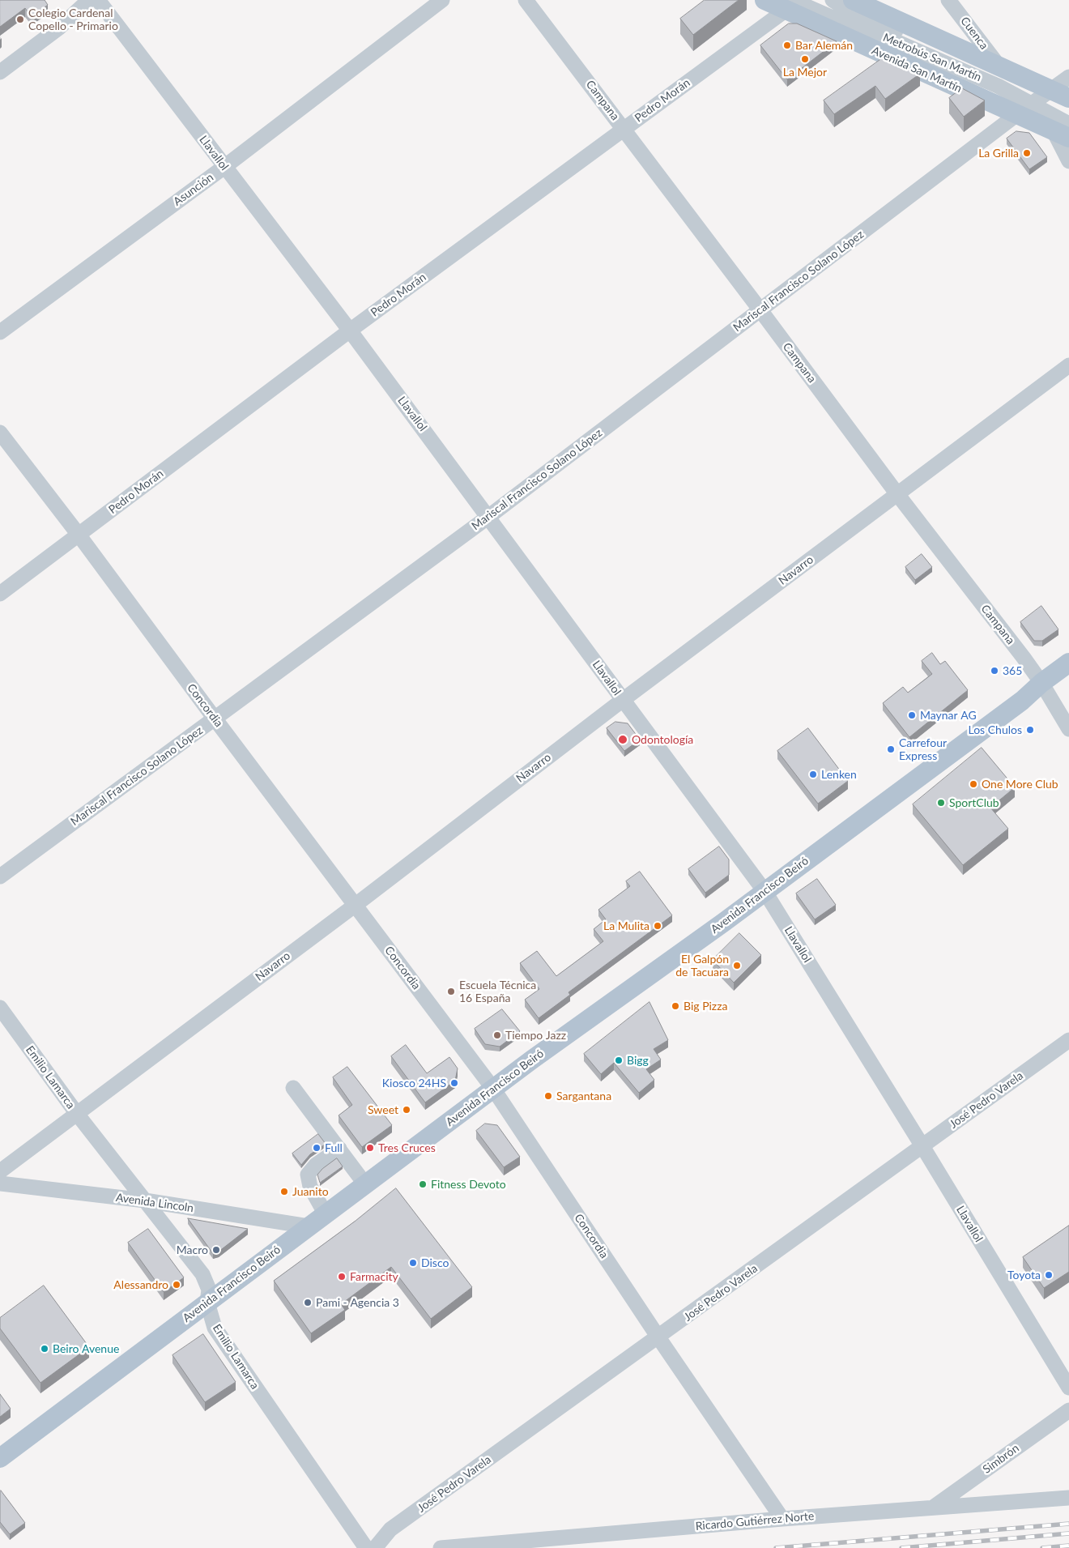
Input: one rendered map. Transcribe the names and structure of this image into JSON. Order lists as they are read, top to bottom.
{
  "streets": {
    "main road": ["Avenida San Martín", "Avenida Francisco Beiró"],
    "street": [
      "Cuenca",
      "Metrobús San Martín",
      "Campana",
      "Pedro Morán",
      "Llavallol",
      "Asunción",
      "Mariscal Francisco Solano López",
      "Navarro",
      "Concordia",
      "Emilio Lamarca",
      "José Pedro Varela",
      "Avenida Lincoln",
      "Simbrón",
      "Ricardo Gutiérrez Norte"
    ]
  },
  "crossings": [
    ["Cuenca", "Avenida San Martín"],
    ["Metrobús San Martín", "Avenida San Martín"],
    ["Metrobús San Martín", "Mariscal Francisco Solano López"],
    ["Avenida San Martín", "Pedro Morán"],
    ["Avenida San Martín", "Mariscal Francisco Solano López"],
    ["Campana", "Pedro Morán"],
    ["Campana", "Mariscal Francisco Solano López"],
    ["Campana", "Navarro"],
    ["Campana", "Avenida Francisco Beiró"],
    ["Pedro Morán", "Llavallol"],
    ["Pedro Morán", "Concordia"],
    ["Llavallol", "Asunción"],
    ["Llavallol", "Mariscal Francisco Solano López"],
    ["Llavallol", "Navarro"],
    ["Llavallol", "Avenida Francisco Beiró"],
    ["Llavallol", "José Pedro Varela"],
    ["Mariscal Francisco Solano López", "Concordia"],
    ["Navarro", "Concordia"],
    ["Navarro", "Emilio Lamarca"],
    ["Concordia", "Avenida Francisco Beiró"],
    ["Concordia", "José Pedro Varela"],
    ["Concordia", "Ricardo Gutiérrez Norte"],
    ["Avenida Francisco Beiró", "Emilio Lamarca"],
    ["Avenida Francisco Beiró", "Avenida Lincoln"],
    ["Emilio Lamarca", "Avenida Lincoln"],
    ["Simbrón", "Ricardo Gutiérrez Norte"]
  ],
  "places": [
    "Colegio Cardenal Copello - Primario",
    "Bar Alemán",
    "La Mejor",
    "La Grilla",
    "365",
    "Maynar AG",
    "Los Chulos",
    "Odontología",
    "Carrefour Express",
    "Lenken",
    "One More Club",
    "SportClub",
    "La Mulita",
    "El Galpón de Tacuara",
    "Escuela Técnica 16 España",
    "Big Pizza",
    "Tiempo Jazz",
    "Bigg",
    "Kiosco 24HS",
    "Sargantana",
    "Sweet",
    "Full",
    "Tres Cruces",
    "Fitness Devoto",
    "Juanito",
    "Macro",
    "Disco",
    "Toyota",
    "Farmacity",
    "Alessandro",
    "Pami - Agencia 3",
    "Beiro Avenue"
  ]
}
